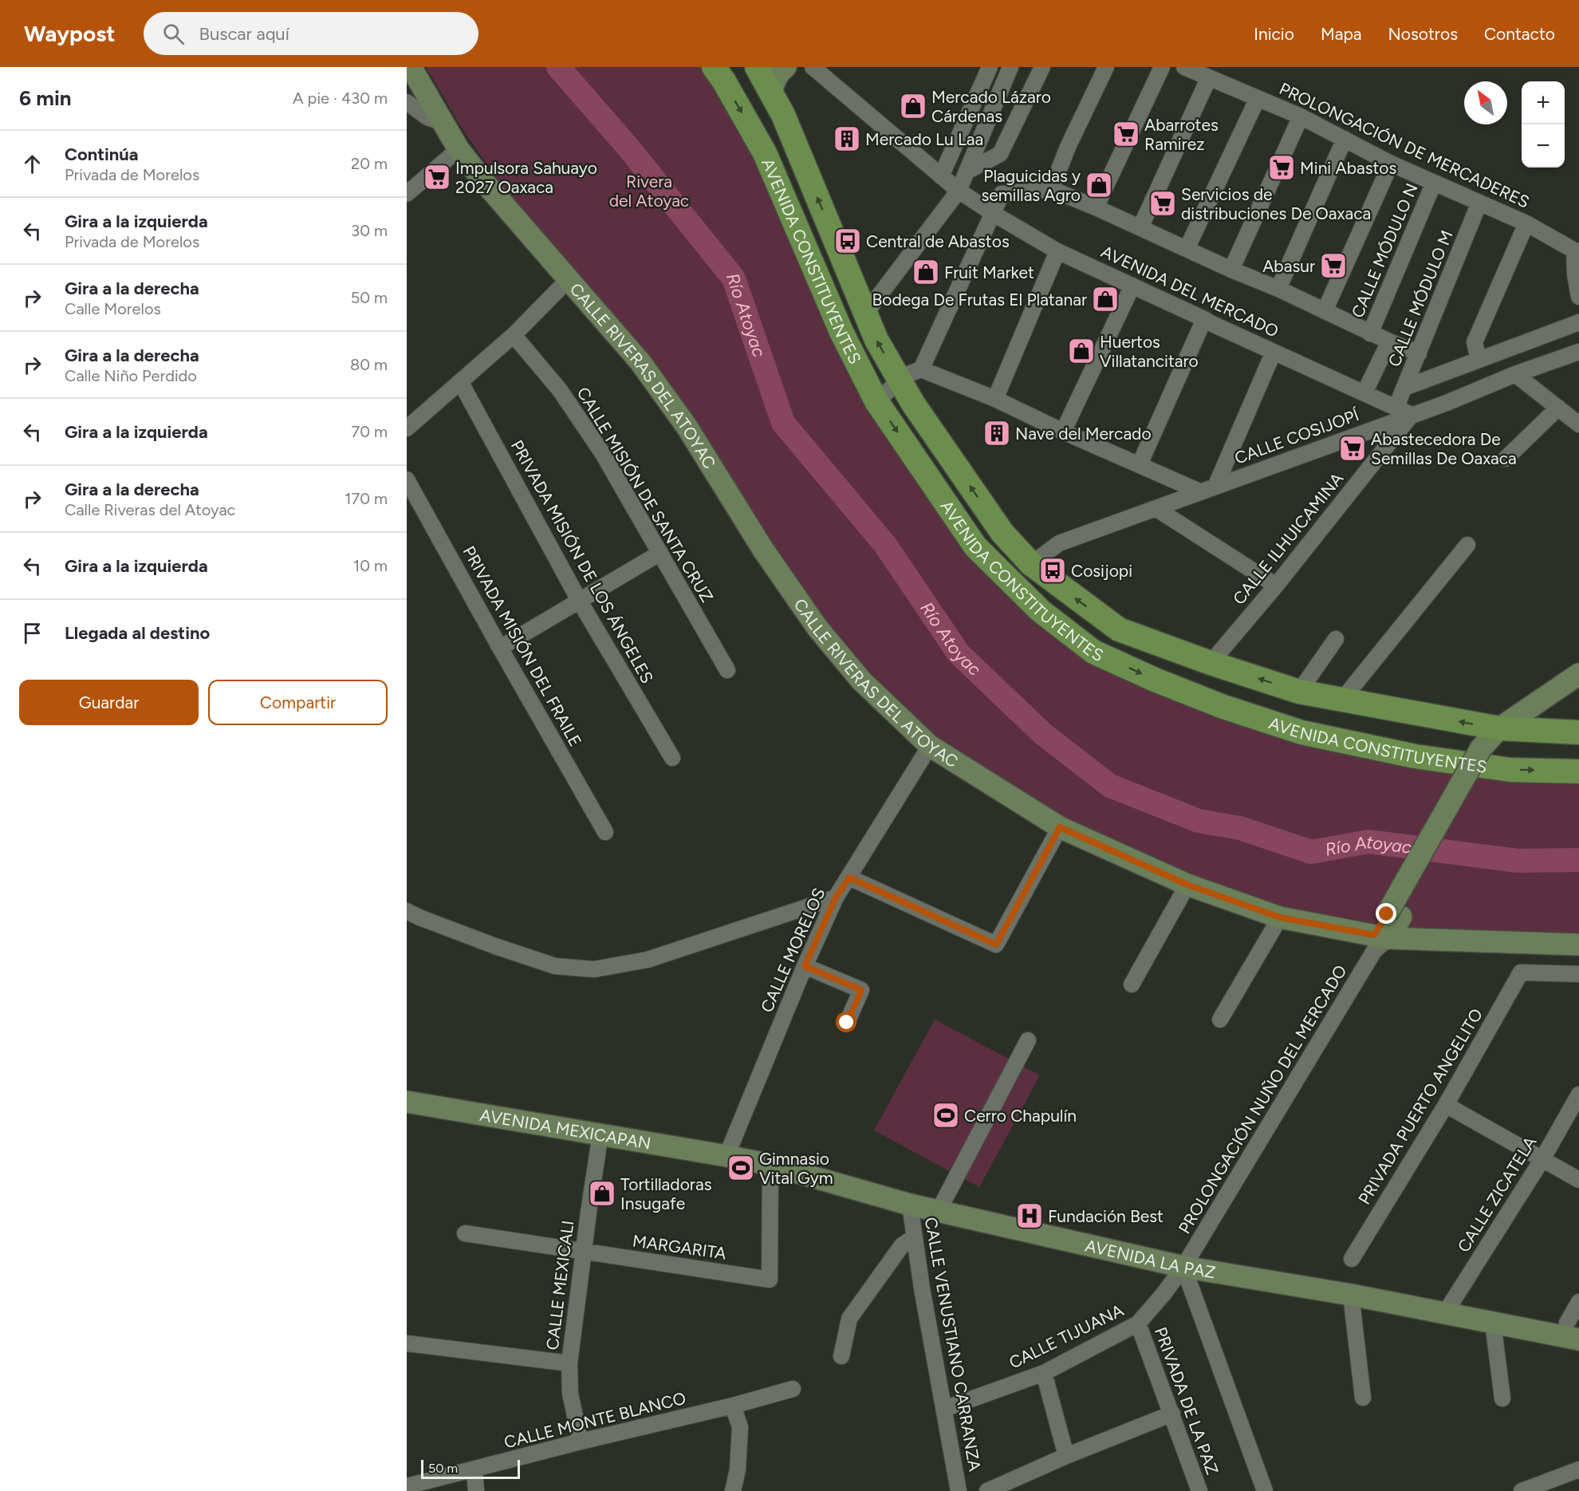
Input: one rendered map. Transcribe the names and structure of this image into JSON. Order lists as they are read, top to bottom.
{
  "streets": {
    "main road": ["AVENIDA CONSTITUYENTES"],
    "street": [
      "PROLONGACIÓN DE MERCADERES",
      "CALLE MÓDULO N",
      "AVENIDA DEL MERCADO",
      "CALLE MÓDULO M",
      "CALLE RIVERAS DEL ATOYAC",
      "CALLE COSIJOPÍ",
      "CALLE MISIÓN DE SANTA CRUZ",
      "CALLE ILHUICAMINA",
      "PRIVADA MISIÓN DE LOS ÁNGELES",
      "PRIVADA MISIÓN DEL FRAILE",
      "CALLE MORELOS",
      "PROLONGACIÓN NUÑO DEL MERCADO",
      "PRIVADA PUERTO ANGELITO",
      "AVENIDA MEXICAPAN",
      "CALLE ZICATELA",
      "MARGARITA",
      "AVENIDA LA PAZ",
      "CALLE MEXICALI",
      "CALLE TIJUANA",
      "CALLE VENUSTIANO CARRANZA",
      "PRIVADA DE LA PAZ",
      "CALLE MONTE BLANCO"
    ]
  },
  "crossings": [
    ["PROLONGACIÓN DE MERCADERES", "CALLE MÓDULO N"],
    ["PROLONGACIÓN DE MERCADERES", "CALLE MÓDULO M"],
    ["AVENIDA CONSTITUYENTES", "CALLE COSIJOPÍ"],
    ["AVENIDA CONSTITUYENTES", "CALLE ILHUICAMINA"],
    ["AVENIDA DEL MERCADO", "CALLE MÓDULO M"],
    ["AVENIDA DEL MERCADO", "CALLE COSIJOPÍ"],
    ["AVENIDA DEL MERCADO", "CALLE ILHUICAMINA"],
    ["CALLE RIVERAS DEL ATOYAC", "CALLE MORELOS"],
    ["CALLE RIVERAS DEL ATOYAC", "PROLONGACIÓN NUÑO DEL MERCADO"],
    ["CALLE COSIJOPÍ", "CALLE ILHUICAMINA"],
    ["CALLE MORELOS", "AVENIDA MEXICAPAN"],
    ["CALLE MORELOS", "AVENIDA LA PAZ"],
    ["PROLONGACIÓN NUÑO DEL MERCADO", "AVENIDA LA PAZ"],
    ["PROLONGACIÓN NUÑO DEL MERCADO", "CALLE TIJUANA"],
    ["AVENIDA MEXICAPAN", "AVENIDA LA PAZ"],
    ["AVENIDA MEXICAPAN", "CALLE MEXICALI"],
    ["CALLE ZICATELA", "AVENIDA LA PAZ"],
    ["MARGARITA", "AVENIDA LA PAZ"],
    ["MARGARITA", "CALLE MEXICALI"],
    ["AVENIDA LA PAZ", "CALLE TIJUANA"],
    ["AVENIDA LA PAZ", "CALLE VENUSTIANO CARRANZA"],
    ["CALLE MEXICALI", "CALLE MONTE BLANCO"],
    ["CALLE TIJUANA", "CALLE VENUSTIANO CARRANZA"],
    ["CALLE TIJUANA", "PRIVADA DE LA PAZ"]
  ],
  "water": ["Río Atoyac"],
  "parks": ["Rivera del Atoyac"],
  "places": {
    "shop": [
      "Mercado Lázaro Cárdenas",
      "Plaguicidas y semillas Agro",
      "Fruit Market",
      "Bodega De Frutas El Platanar",
      "Huertos Villatancitaro",
      "Tortilladoras Insugafe"
    ],
    "supermarket": [
      "Abarrotes Ramirez",
      "Mini Abastos",
      "Impulsora Sahuayo 2027 Oaxaca",
      "Servicios de distribuciones De Oaxaca",
      "Abasur",
      "Abastecedora De Semillas De Oaxaca"
    ],
    "building": ["Mercado Lu Laa", "Nave del Mercado"],
    "bus stop": ["Central de Abastos", "Cosijopi"],
    "sports": ["Cerro Chapulín", "Gimnasio Vital Gym"],
    "hospital": ["Fundación Best"]
  },
  "scale_bar": "50 m",
  "north": "top left",
  "page": {
    "header": "Waypost",
    "search": "Buscar aquí",
    "nav": [
      "Inicio",
      "Mapa",
      "Nosotros",
      "Contacto"
    ],
    "heading": ["6 min", "A pie · 430 m"],
    "map_buttons": ["+", "−"],
    "list": [
      ["Continúa", "Privada de Morelos", "20 m"],
      ["Gira a la izquierda", "Privada de Morelos", "30 m"],
      ["Gira a la derecha", "Calle Morelos", "50 m"],
      ["Gira a la derecha", "Calle Niño Perdido", "80 m"],
      ["Gira a la izquierda", "70 m"],
      ["Gira a la derecha", "Calle Riveras del Atoyac", "170 m"],
      ["Gira a la izquierda", "10 m"],
      "Llegada al destino"
    ],
    "buttons": ["Guardar", "Compartir"],
    "scale": "50 m"
  }
}
